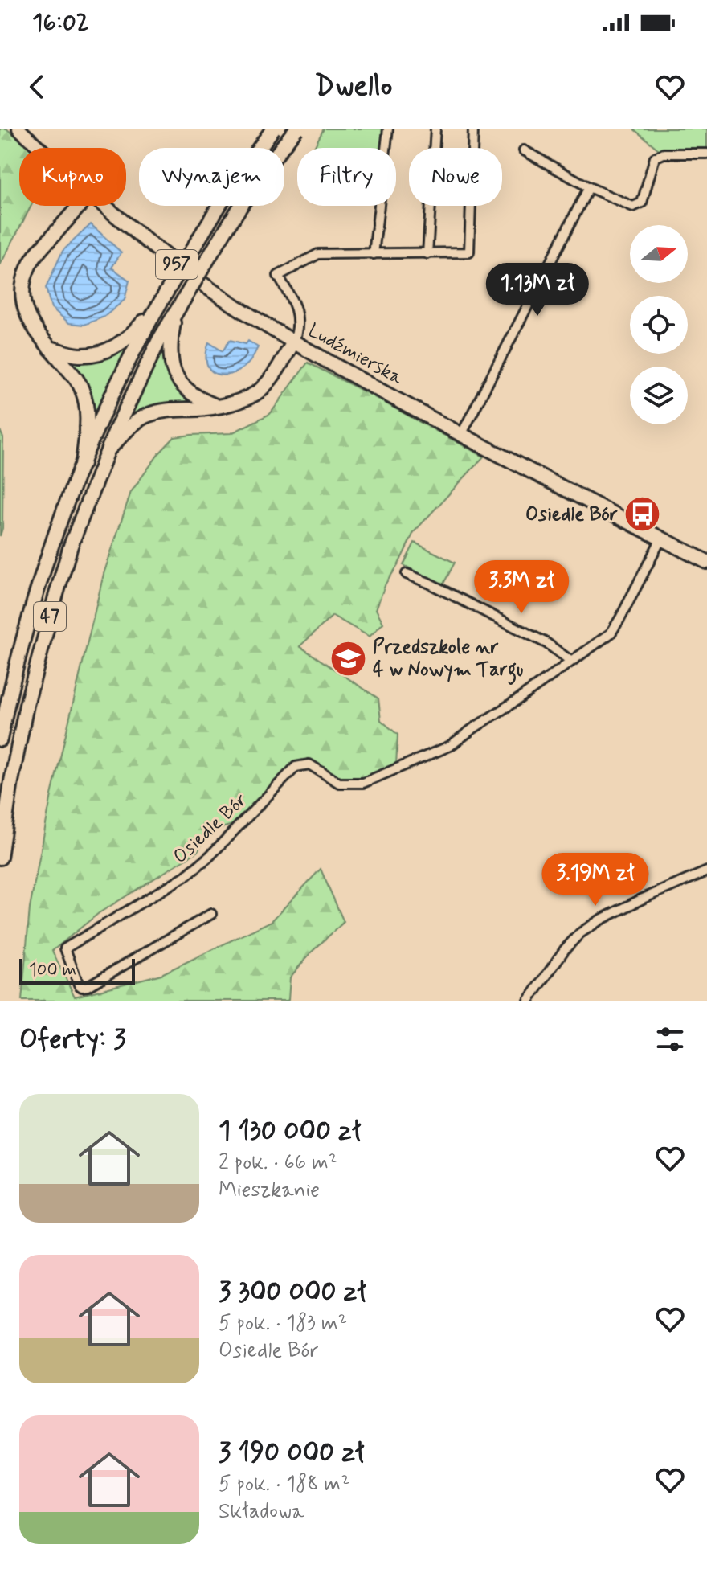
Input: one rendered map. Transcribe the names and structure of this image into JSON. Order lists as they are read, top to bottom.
{
  "streets": {
    "main road": ["957", "Ludźmierska", "47"],
    "street": ["Osiedle Bór"]
  },
  "crossings": [
    ["Ludźmierska", "Osiedle Bór"]
  ],
  "places": {
    "bus stop": ["Osiedle Bór"],
    "school or university": ["Przedszkole nr 4 w Nowym Targu"]
  },
  "scale_bar": "100 m",
  "north": "right",
  "page": {
    "status": "16:02",
    "header": "Dwello",
    "chip": [
      "Kupno",
      "Wynajem",
      "Filtry",
      "Nowe"
    ],
    "price": ["1.13M zł", "3.3M zł", "3.19M zł"],
    "scale": "100 m",
    "heading": "Oferty: 3",
    "list": [
      {
        "name": "1 130 000 zł",
        "note": "2 pok. · 66 m² · Mieszkanie"
      },
      {
        "name": "3 300 000 zł",
        "note": "5 pok. · 183 m² · Osiedle Bór"
      },
      {
        "name": "3 190 000 zł",
        "note": "5 pok. · 188 m² · Składowa"
      }
    ]
  }
}
